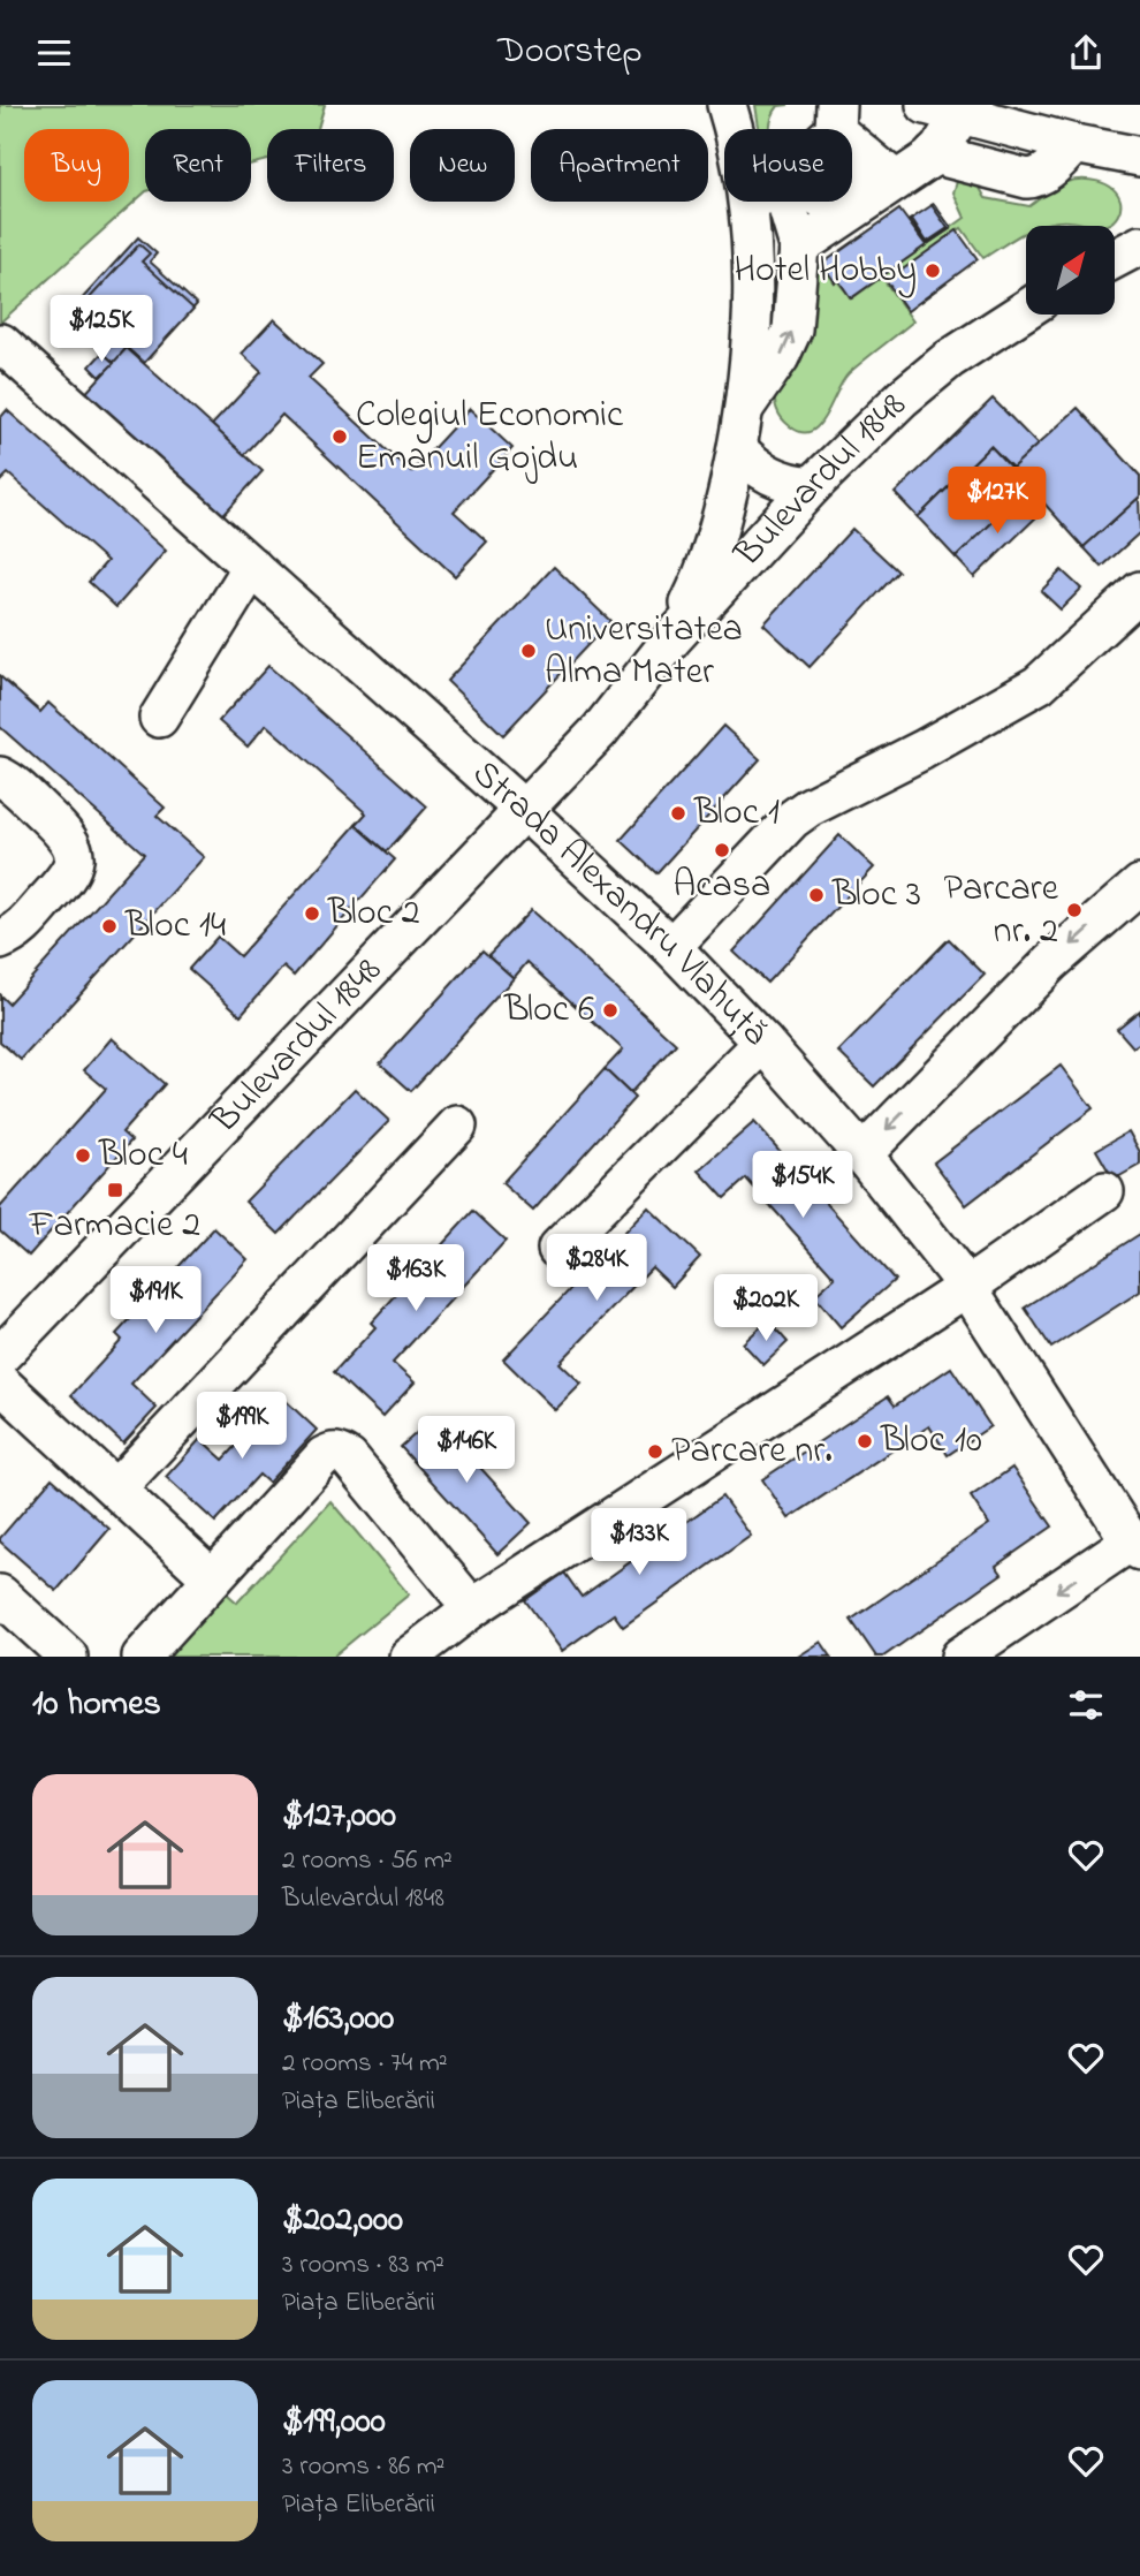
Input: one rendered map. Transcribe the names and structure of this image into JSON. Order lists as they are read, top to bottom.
{
  "streets": {
    "street": ["Bulevardul 1848", "Strada Alexandru Vlahuță"]
  },
  "crossings": [
    ["Bulevardul 1848", "Strada Alexandru Vlahuță"]
  ],
  "places": {
    "other": [
      "Hotel Hobby",
      "Colegiul Economic Emanuil Gojdu",
      "Universitatea Alma Mater",
      "Bloc 1",
      "Acasa",
      "Bloc 3",
      "Parcare nr. 2",
      "Bloc 2",
      "Bloc 14",
      "Bloc 6",
      "Bloc 4",
      "Bloc 10",
      "Parcare nr."
    ],
    "transit": ["Farmacie 2"]
  },
  "north": "top right",
  "page": {
    "header": "Doorstep",
    "chip": [
      "Buy",
      "Rent",
      "Filters",
      "New",
      "Apartment",
      "House"
    ],
    "price": [
      "$125K",
      "$127K",
      "$154K",
      "$284K",
      "$163K",
      "$191K",
      "$202K",
      "$199K",
      "$146K",
      "$133K"
    ],
    "heading": "10 homes",
    "list": [
      {
        "name": "$127,000",
        "note": "2 rooms · 56 m² · Bulevardul 1848"
      },
      {
        "name": "$163,000",
        "note": "2 rooms · 74 m² · Piața Eliberării"
      },
      {
        "name": "$202,000",
        "note": "3 rooms · 83 m² · Piața Eliberării"
      },
      {
        "name": "$199,000",
        "note": "3 rooms · 86 m² · Piața Eliberării"
      }
    ]
  }
}
